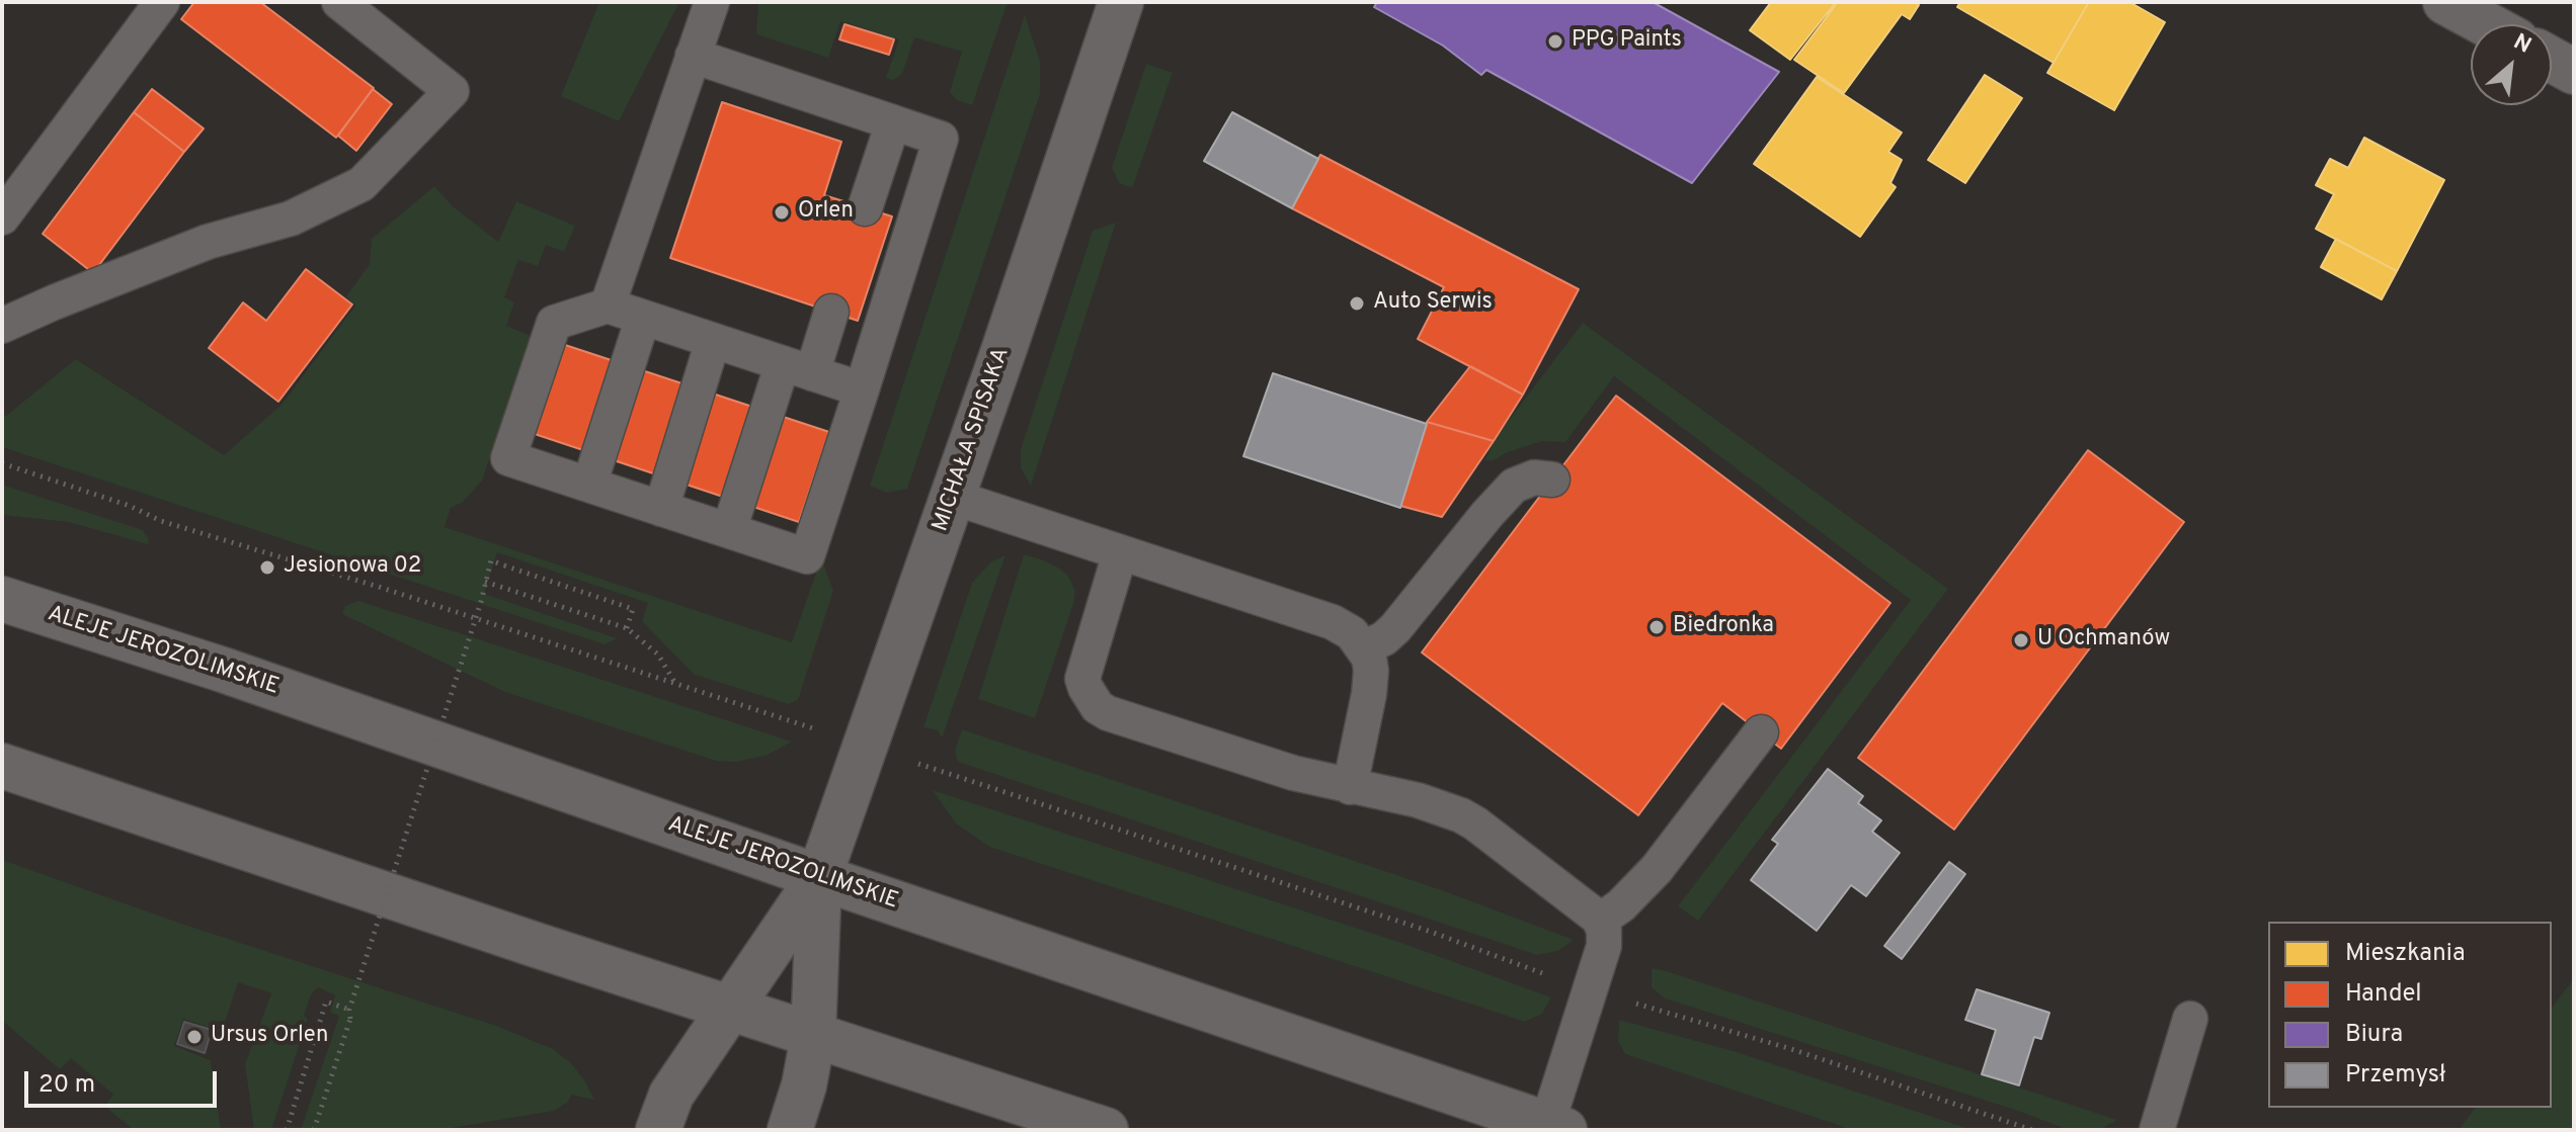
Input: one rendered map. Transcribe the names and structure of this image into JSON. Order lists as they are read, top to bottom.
{
  "streets": {
    "main road": ["MICHAŁA SPISAKA", "ALEJE JEROZOLIMSKIE"]
  },
  "crossings": [
    ["MICHAŁA SPISAKA", "ALEJE JEROZOLIMSKIE"]
  ],
  "places": [
    "PPG Paints",
    "Orlen",
    "Auto Serwis",
    "Jesionowa 02",
    "Biedronka",
    "U Ochmanów",
    "Ursus Orlen"
  ],
  "legend": [
    "Mieszkania",
    "Handel",
    "Biura",
    "Przemysł"
  ],
  "scale_bar": "20 m",
  "north": "top right"
}
